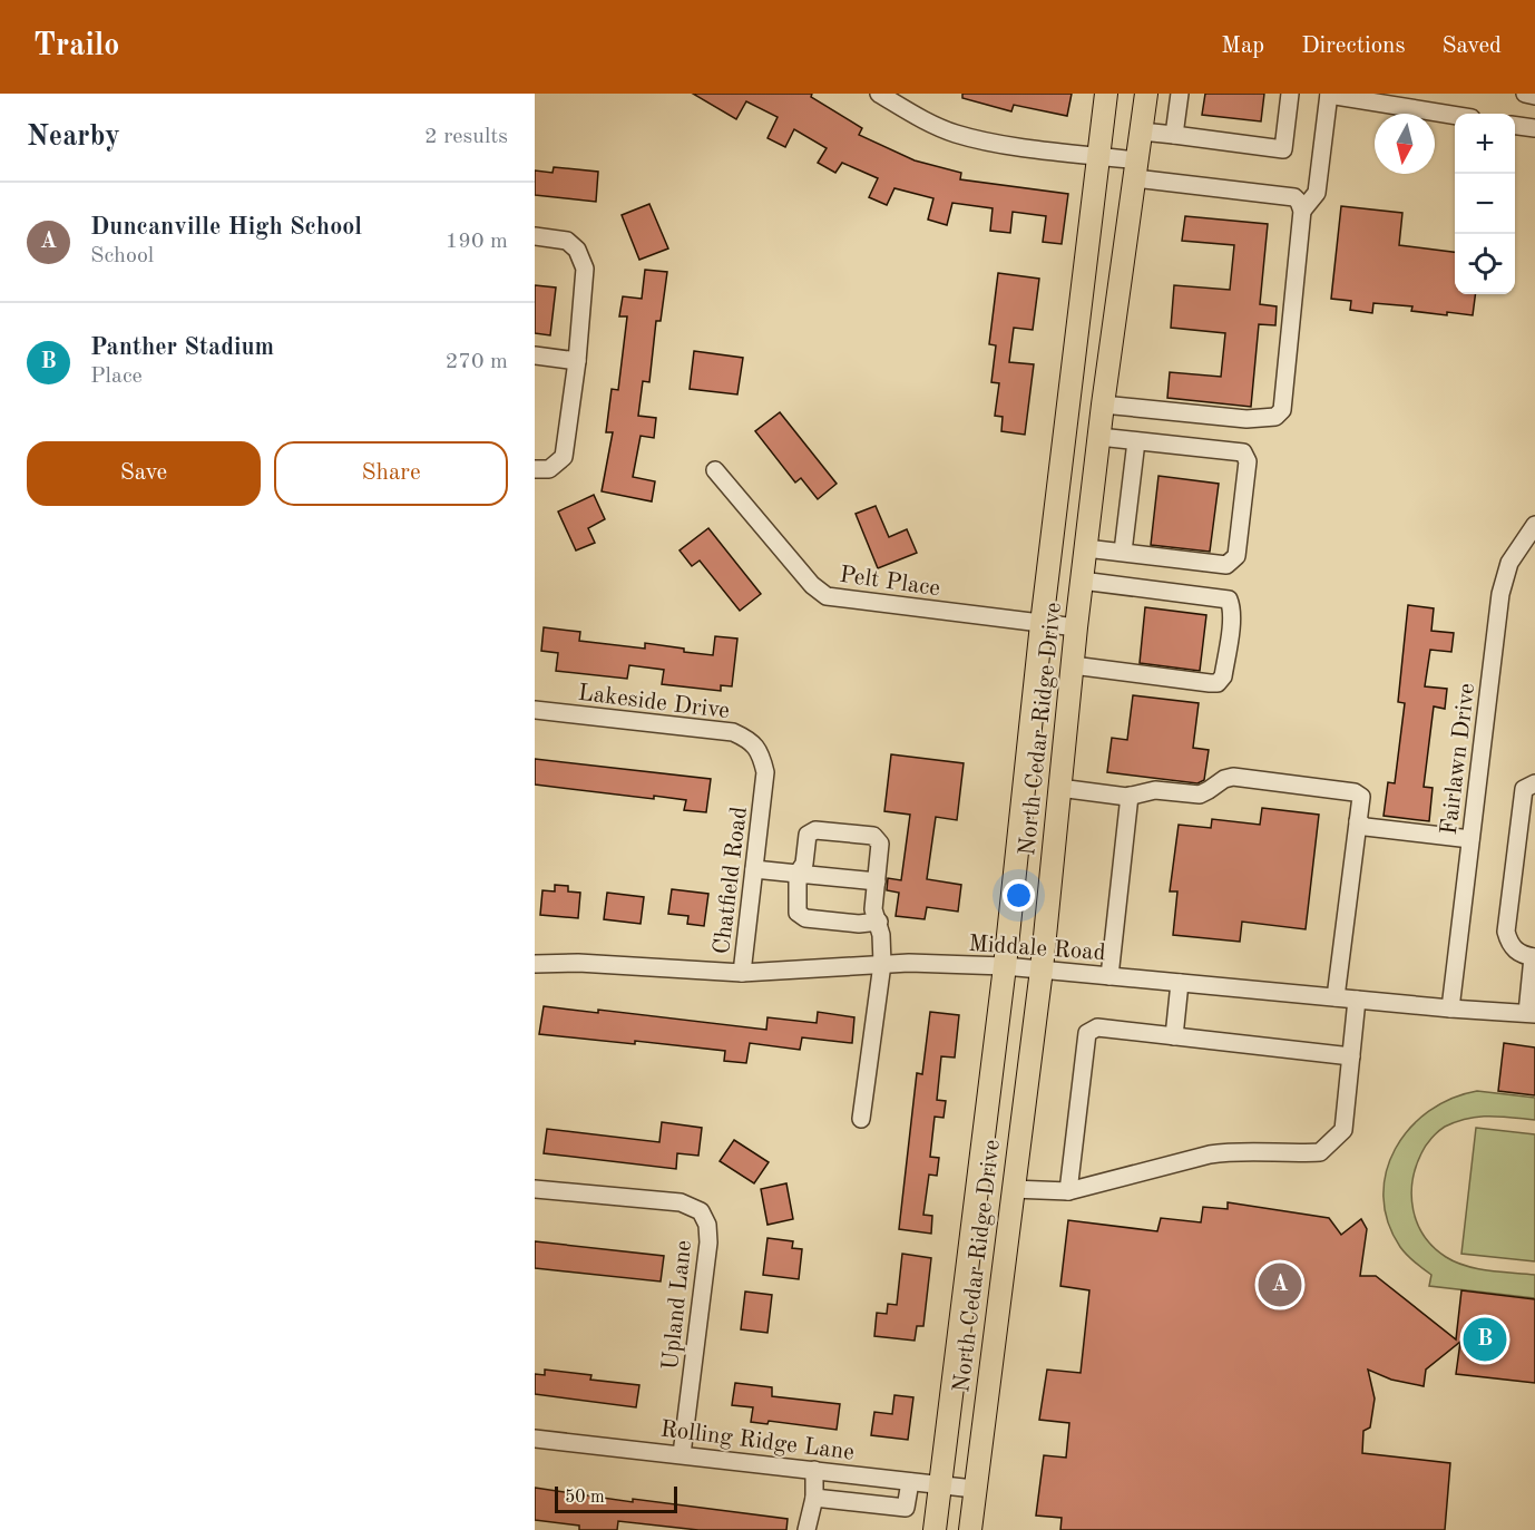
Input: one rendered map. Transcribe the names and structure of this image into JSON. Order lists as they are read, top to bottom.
{
  "streets": {
    "main road": ["North Cedar Ridge Drive"],
    "street": [
      "Pelt Place",
      "Lakeside Drive",
      "Fairlawn Drive",
      "Chatfield Road",
      "Middale Road",
      "Upland Lane",
      "Rolling Ridge Lane"
    ]
  },
  "crossings": [
    ["Pelt Place", "North Cedar Ridge Drive"],
    ["Lakeside Drive", "Chatfield Road"],
    ["North Cedar Ridge Drive", "Middale Road"],
    ["North Cedar Ridge Drive", "Rolling Ridge Lane"],
    ["Fairlawn Drive", "Middale Road"],
    ["Chatfield Road", "Middale Road"],
    ["Upland Lane", "Rolling Ridge Lane"]
  ],
  "scale_bar": "50 m",
  "north": "bottom",
  "page": {
    "header": "Trailo",
    "nav": ["Map", "Directions", "Saved"],
    "heading": ["Nearby", "2 results"],
    "map_buttons": ["+", "−"],
    "list": [
      {
        "mark": "A",
        "name": "Duncanville High School",
        "note": "School",
        "value": "190 m"
      },
      {
        "mark": "B",
        "name": "Panther Stadium",
        "note": "Place",
        "value": "270 m"
      }
    ],
    "buttons": ["Save", "Share"],
    "pins": ["A", "B"],
    "scale": "50 m"
  }
}
